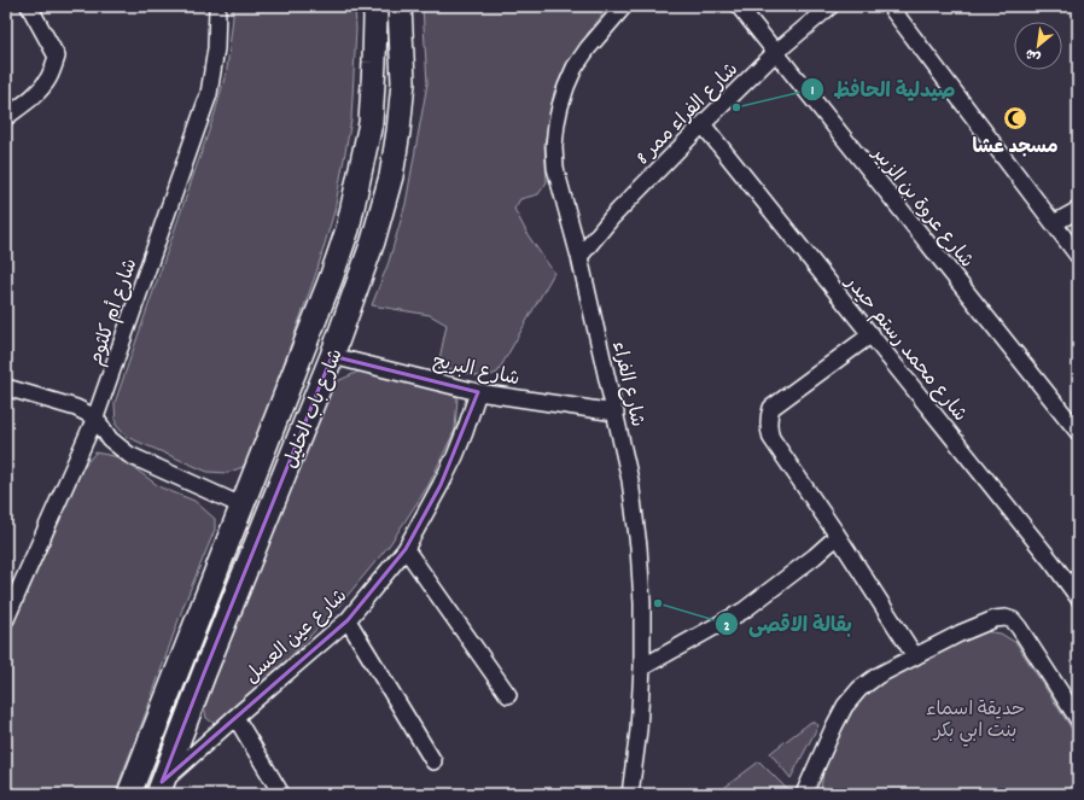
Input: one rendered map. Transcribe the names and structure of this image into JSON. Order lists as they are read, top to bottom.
{
  "streets": {
    "main road": ["شارع باب الخليل"],
    "street": [
      "شارع الفراء ممر 8",
      "شارع عروة بن الزبير",
      "شارع أم كلثوم",
      "شارع محمد رستم حيدر",
      "شارع البريج",
      "شارع الفراء",
      "شارع عين العسل"
    ]
  },
  "crossings": [
    ["شارع الفراء ممر 8", "شارع عروة بن الزبير"],
    ["شارع الفراء ممر 8", "شارع محمد رستم حيدر"],
    ["شارع الفراء ممر 8", "شارع الفراء"],
    ["شارع البريج", "شارع الفراء"],
    ["شارع البريج", "شارع باب الخليل"],
    ["شارع البريج", "شارع عين العسل"],
    ["شارع باب الخليل", "شارع عين العسل"]
  ],
  "parks": ["حديقة اسماء بنت ابي بكر"],
  "places": {
    "other": ["صيدلية الحافظ", "بقالة الاقصى"],
    "mosque": ["مسجد عشا"]
  },
  "north": "bottom left"
}
